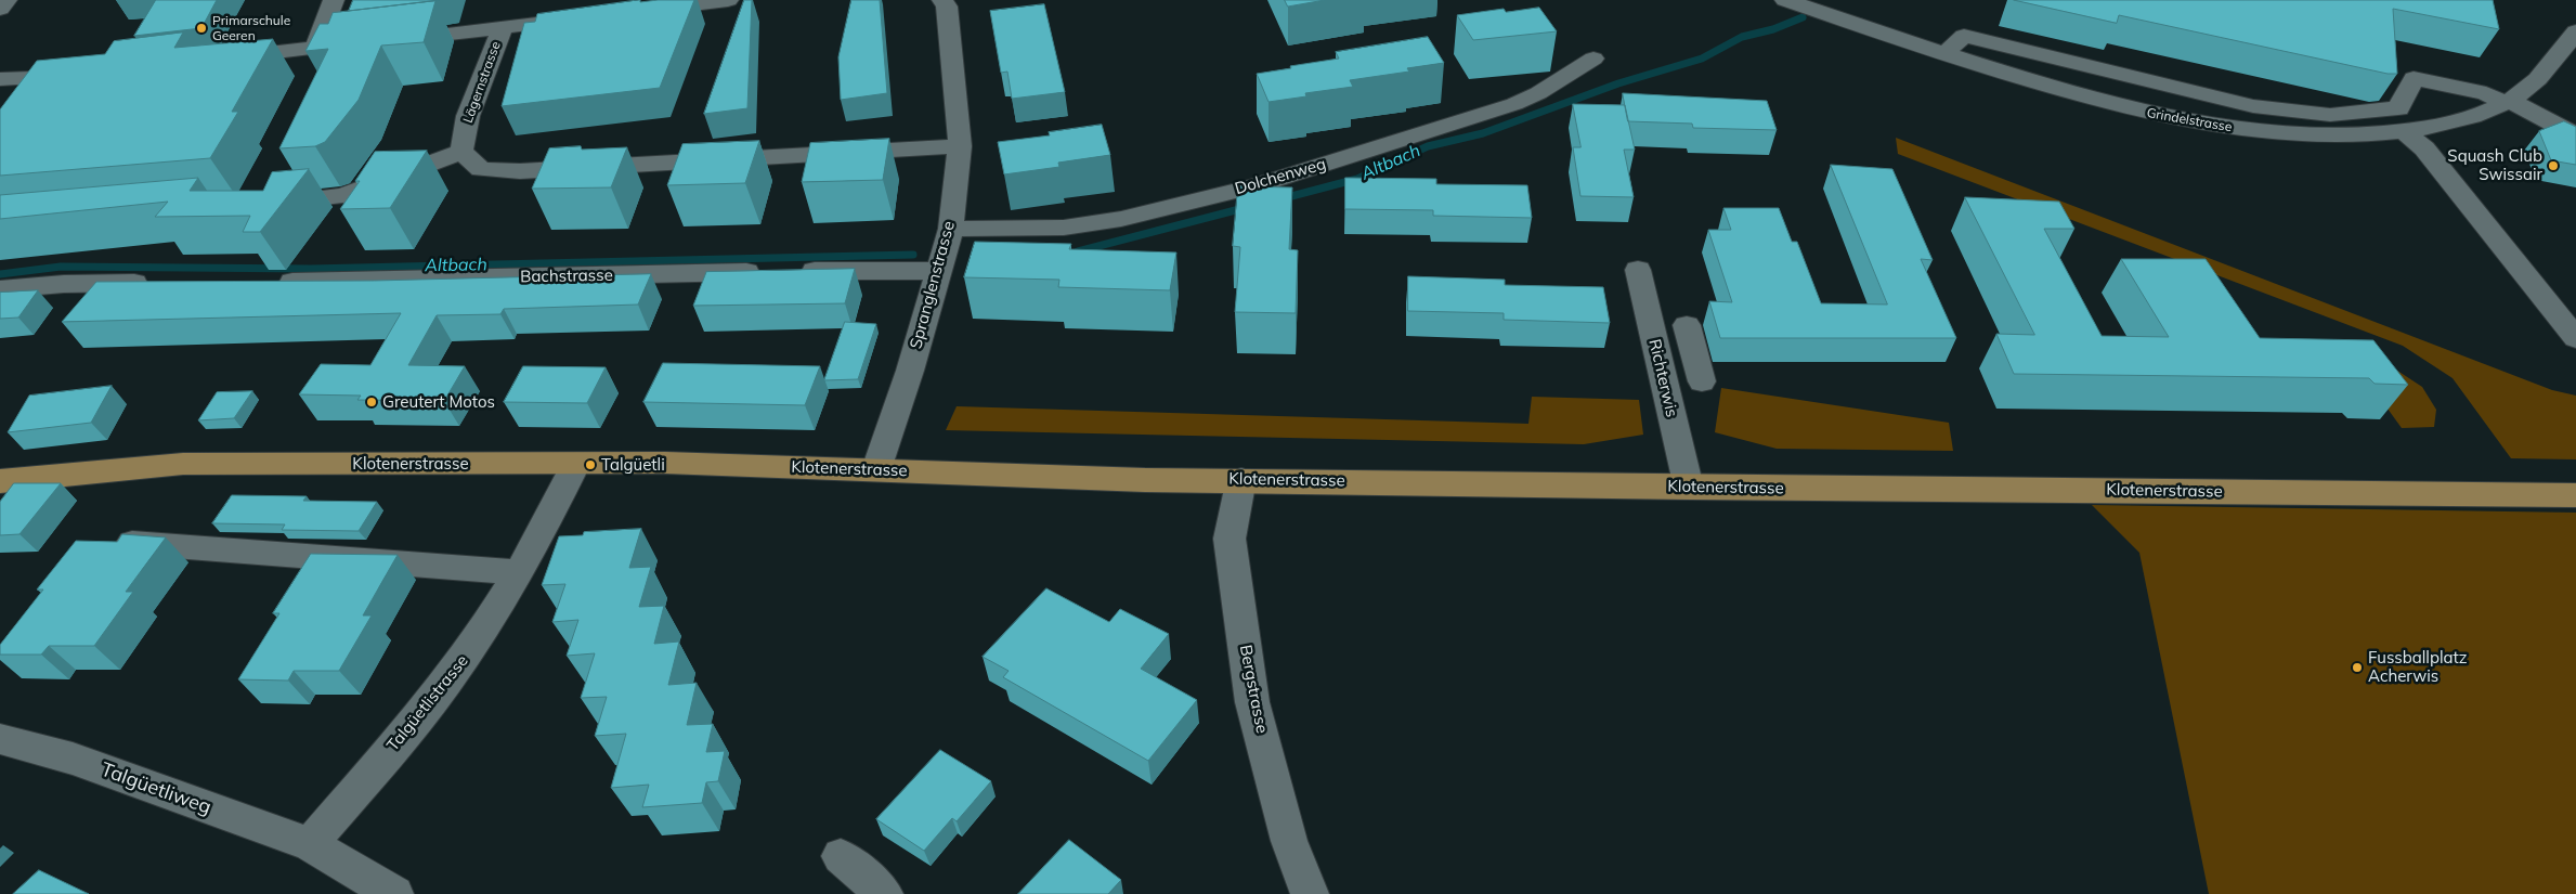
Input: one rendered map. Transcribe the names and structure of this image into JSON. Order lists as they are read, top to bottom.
{
  "streets": {
    "main road": ["Klotenerstrasse"],
    "street": [
      "Lägernstrasse",
      "Grindelstrasse",
      "Dolchenweg",
      "Bachstrasse",
      "Spranglenstrasse",
      "Richterwis",
      "Bergstrasse",
      "Talgüetlistrasse",
      "Talgüetliweg"
    ]
  },
  "crossings": [
    ["Dolchenweg", "Spranglenstrasse"],
    ["Bachstrasse", "Spranglenstrasse"],
    ["Spranglenstrasse", "Klotenerstrasse"],
    ["Richterwis", "Klotenerstrasse"],
    ["Klotenerstrasse", "Bergstrasse"],
    ["Klotenerstrasse", "Talgüetlistrasse"],
    ["Talgüetlistrasse", "Talgüetliweg"]
  ],
  "water": ["Altbach"],
  "places": [
    "Primarschule Geeren",
    "Squash Club Swissair",
    "Greutert Motos",
    "Talgüetli",
    "Fussballplatz Acherwis"
  ]
}
